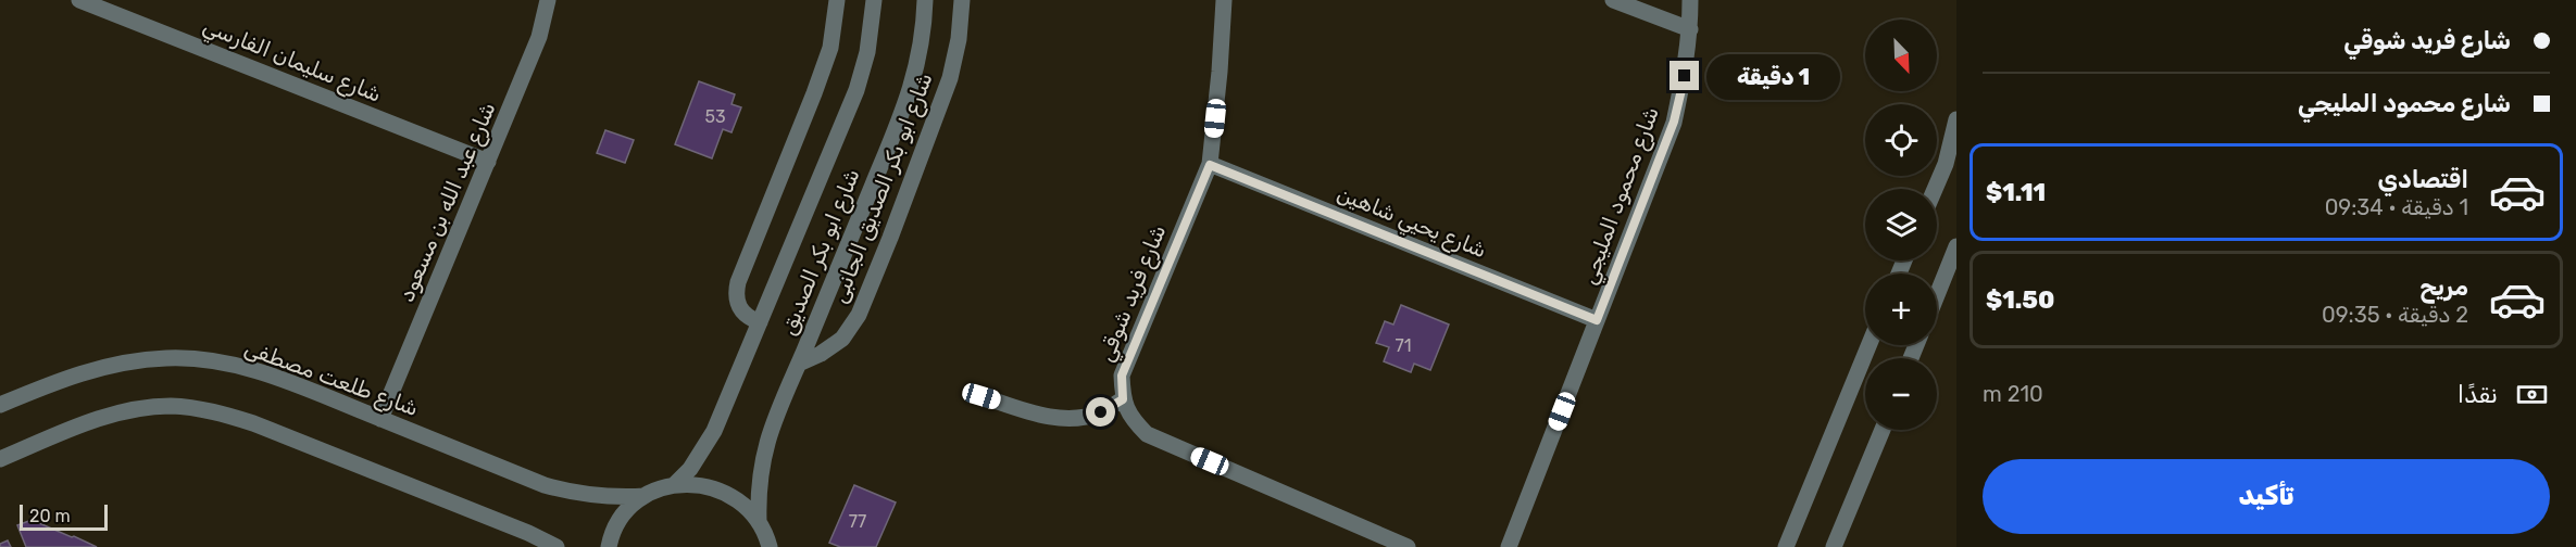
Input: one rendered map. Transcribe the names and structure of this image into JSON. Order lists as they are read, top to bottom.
{
  "streets": {
    "street": [
      "شارع سليمان الفارسي",
      "شارع ابو بكر الصديق الجانبى",
      "شارع محمود المليجي",
      "شارع عبد الله بن مسعود",
      "شارع يحيي شاهين",
      "شارع ابو بكر الصديق",
      "شارع فريد شوقي",
      "شارع طلعت مصطفى"
    ]
  },
  "crossings": [
    ["شارع سليمان الفارسي", "شارع عبد الله بن مسعود"],
    ["شارع ابو بكر الصديق الجانبى", "شارع ابو بكر الصديق"],
    ["شارع محمود المليجي", "شارع يحيي شاهين"],
    ["شارع عبد الله بن مسعود", "شارع طلعت مصطفى"],
    ["شارع يحيي شاهين", "شارع فريد شوقي"]
  ],
  "house_numbers": ["53", "71", "77"],
  "scale_bar": "20 m",
  "north": "bottom right",
  "page": {
    "banner": ["شارع فريد شوقي", "شارع محمود المليجي"],
    "map_buttons": ["+", "−"],
    "bubble": "1 دقيقة",
    "list": [
      {
        "name": "اقتصادي",
        "note": "1 دقيقة · 09:34",
        "value": "$1.11"
      },
      {
        "name": "مريح",
        "note": "2 دقيقة · 09:35",
        "value": "$1.50"
      }
    ],
    "pay": ["نقدًا", "210 m"],
    "buttons": "تأكيد",
    "scale": "20 m"
  }
}
